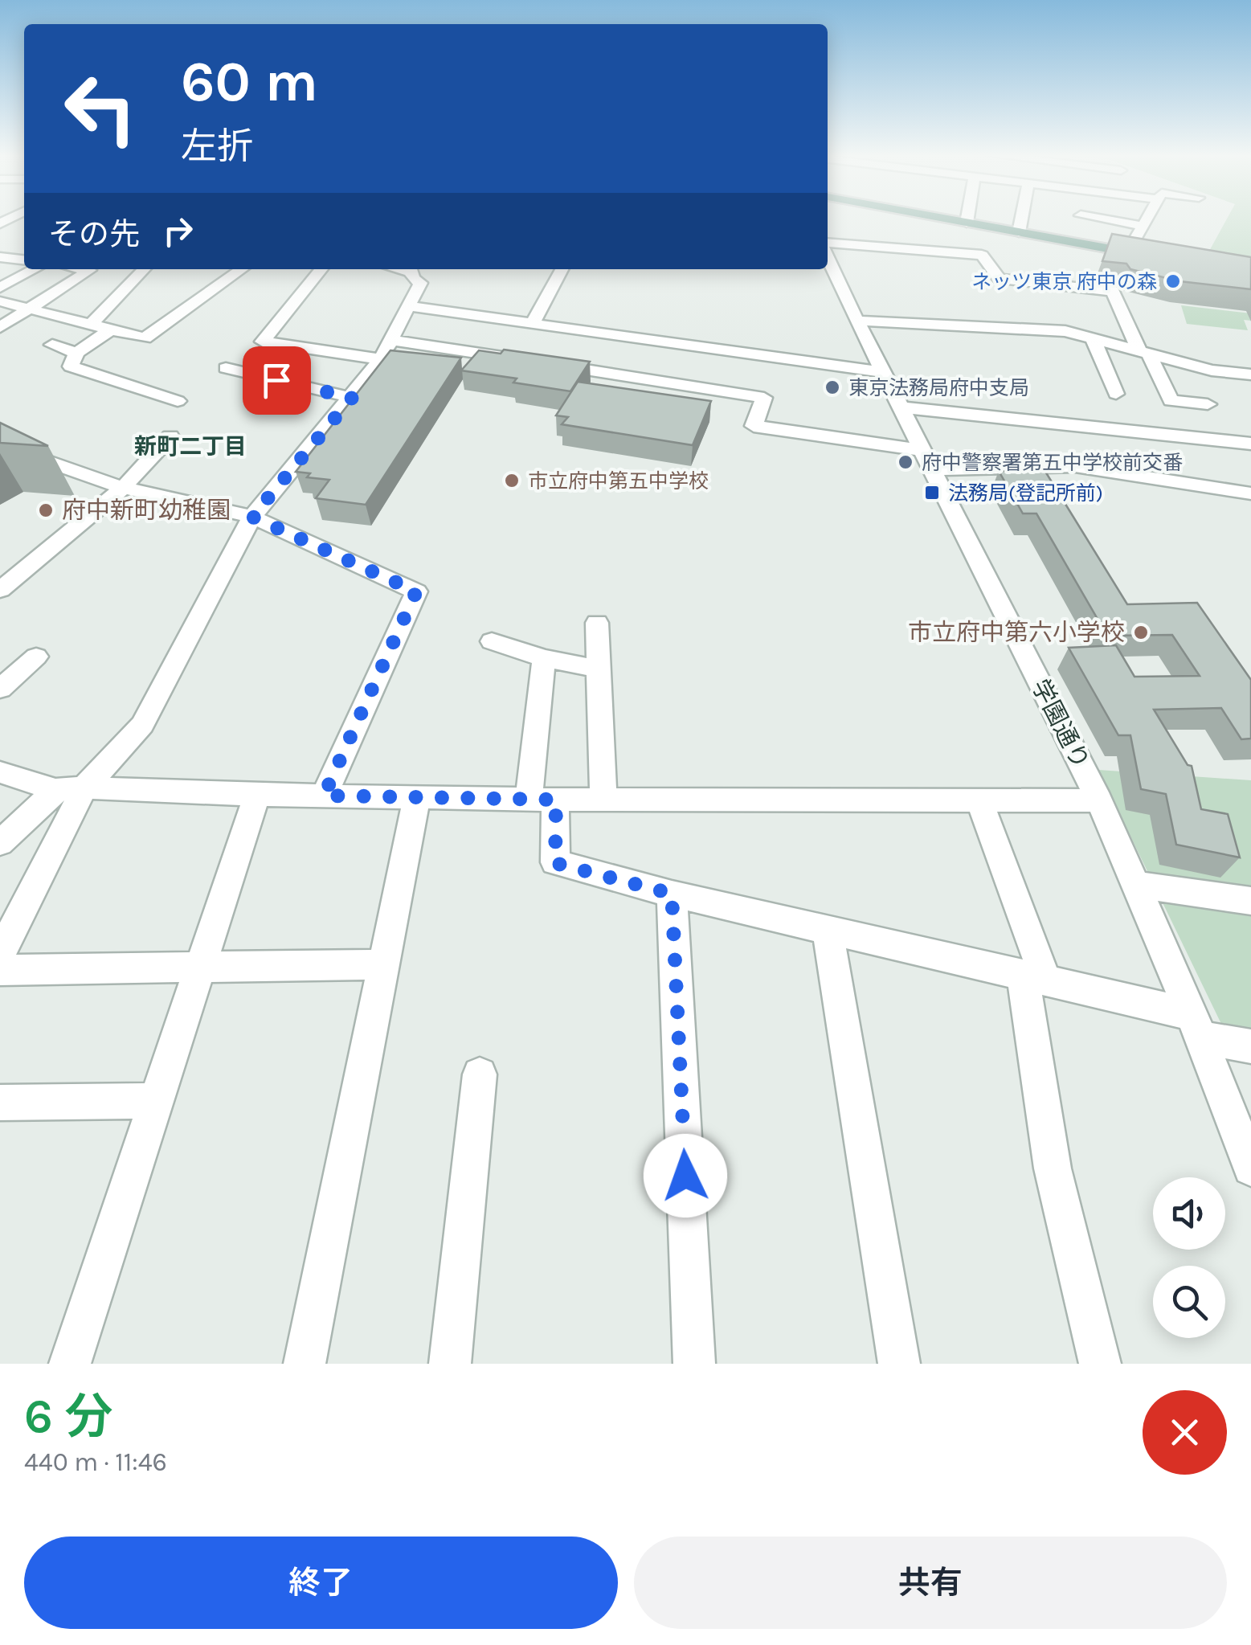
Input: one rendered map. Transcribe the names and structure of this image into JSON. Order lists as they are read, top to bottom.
{
  "streets": {
    "street": ["学園通り"]
  },
  "districts": ["新町二丁目"],
  "places": {
    "other": [
      "ネッツ東京 府中の森",
      "東京法務局府中支局",
      "府中警察署第五中学校前交番",
      "市立府中第五中学校",
      "府中新町幼稚園",
      "市立府中第六小学校"
    ],
    "transit": ["法務局(登記所前)"]
  },
  "page": {
    "turn": ["60 m", "左折"],
    "then": "その先",
    "heading": ["6 分", "440 m · 11:46"],
    "buttons": ["終了", "共有"]
  }
}
